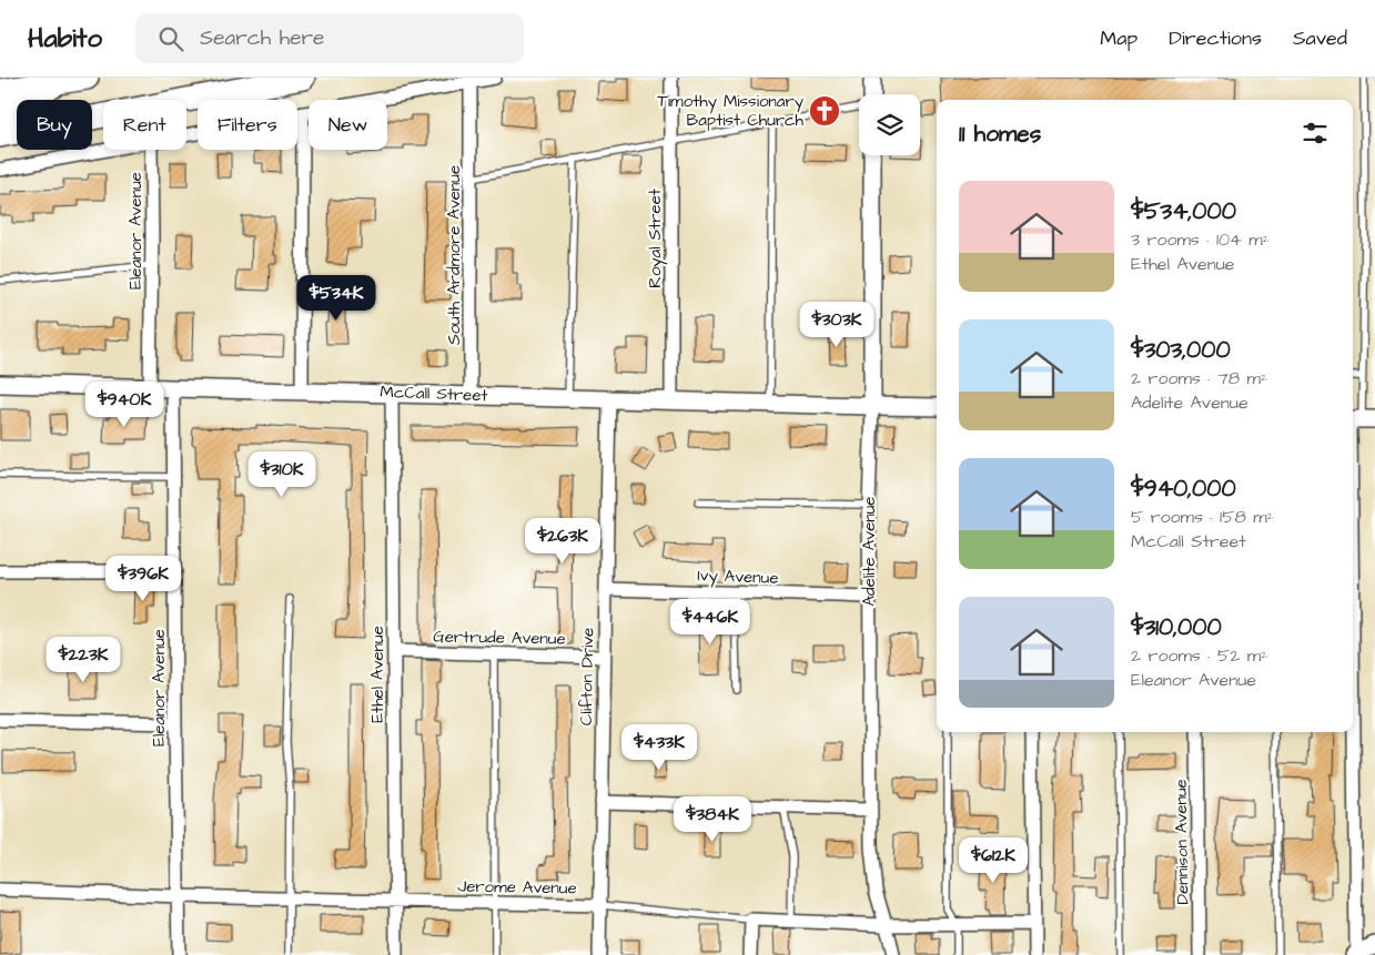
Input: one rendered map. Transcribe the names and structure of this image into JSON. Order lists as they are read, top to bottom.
{
  "streets": {
    "street": [
      "Eleanor Avenue",
      "Royal Street",
      "South Ardmore Avenue",
      "McCall Street",
      "Adelite Avenue",
      "Ivy Avenue",
      "Gertrude Avenue",
      "Ethel Avenue",
      "Clifton Drive",
      "Dennison Avenue",
      "Jerome Avenue"
    ]
  },
  "crossings": [
    ["Eleanor Avenue", "McCall Street"],
    ["Eleanor Avenue", "Jerome Avenue"],
    ["Royal Street", "McCall Street"],
    ["South Ardmore Avenue", "McCall Street"],
    ["McCall Street", "Adelite Avenue"],
    ["McCall Street", "Ethel Avenue"],
    ["McCall Street", "Clifton Drive"],
    ["Adelite Avenue", "Ivy Avenue"],
    ["Adelite Avenue", "Jerome Avenue"],
    ["Ivy Avenue", "Clifton Drive"],
    ["Gertrude Avenue", "Ethel Avenue"],
    ["Gertrude Avenue", "Clifton Drive"],
    ["Ethel Avenue", "Jerome Avenue"],
    ["Clifton Drive", "Jerome Avenue"]
  ],
  "places": {
    "church": ["Timothy Missionary Baptist Church"]
  },
  "page": {
    "header": "Habito",
    "search": "Search here",
    "nav": ["Map", "Directions", "Saved"],
    "chip": [
      "Buy",
      "Rent",
      "Filters",
      "New"
    ],
    "heading": "11 homes",
    "list": [
      {
        "name": "$534,000",
        "note": "3 rooms · 104 m² · Ethel Avenue"
      },
      {
        "name": "$303,000",
        "note": "2 rooms · 78 m² · Adelite Avenue"
      },
      {
        "name": "$940,000",
        "note": "5 rooms · 158 m² · McCall Street"
      },
      {
        "name": "$310,000",
        "note": "2 rooms · 52 m² · Eleanor Avenue"
      }
    ],
    "price": [
      "$534K",
      "$303K",
      "$940K",
      "$310K",
      "$263K",
      "$396K",
      "$446K",
      "$223K",
      "$433K",
      "$384K",
      "$612K"
    ]
  }
}
